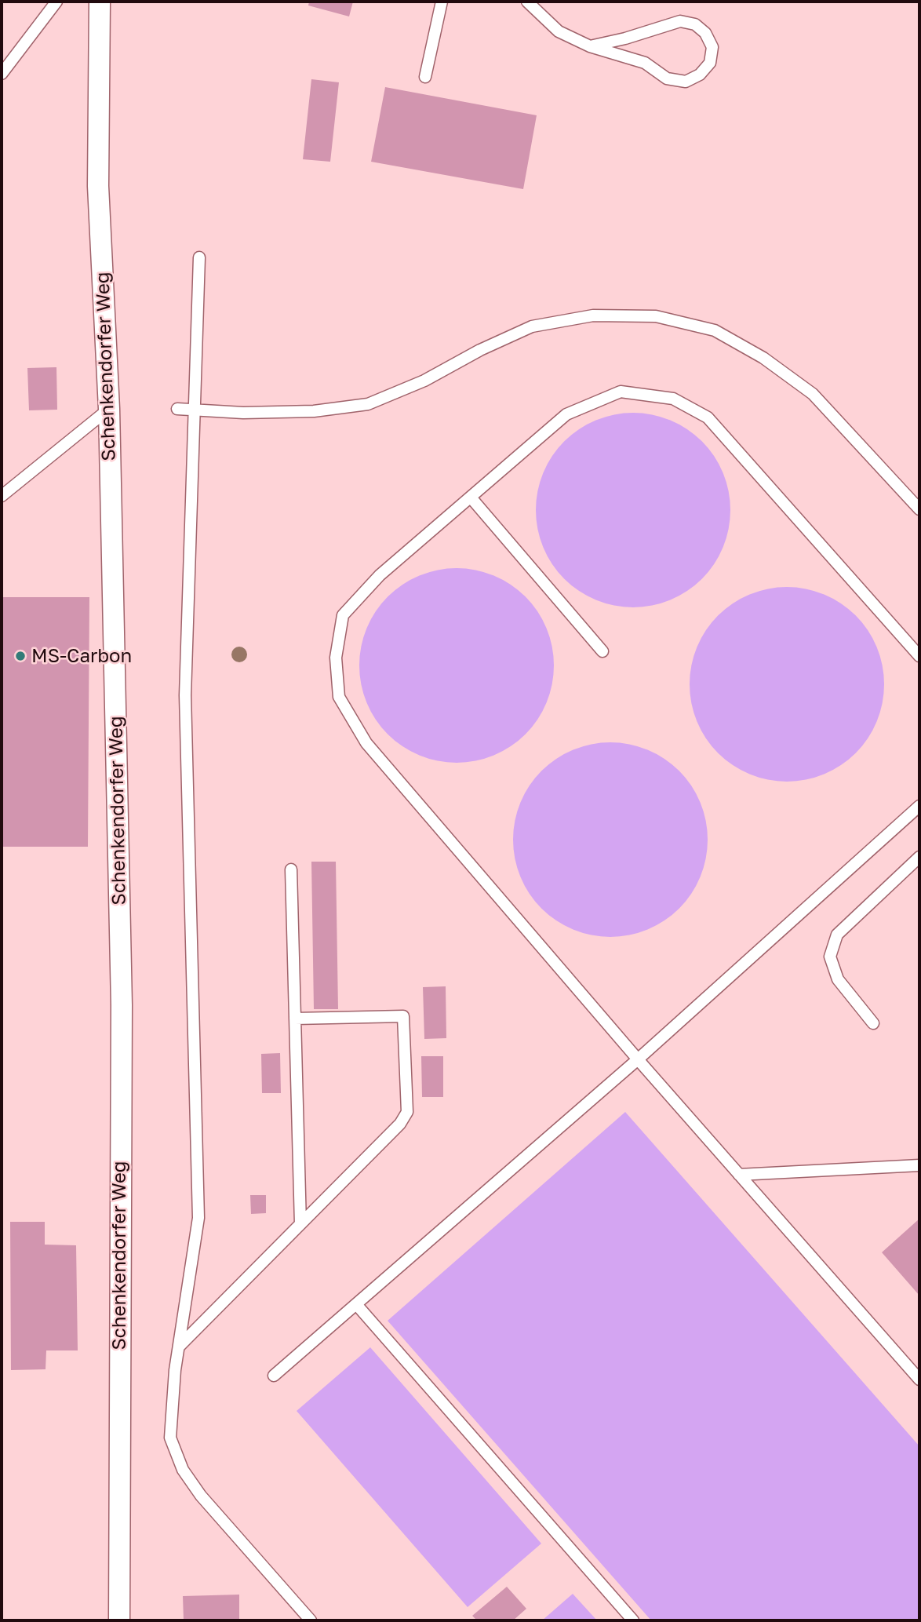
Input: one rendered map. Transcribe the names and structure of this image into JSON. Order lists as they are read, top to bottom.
{
  "streets": {
    "street": ["Schenkendorfer Weg"]
  },
  "places": ["MS-Carbon"]
}
